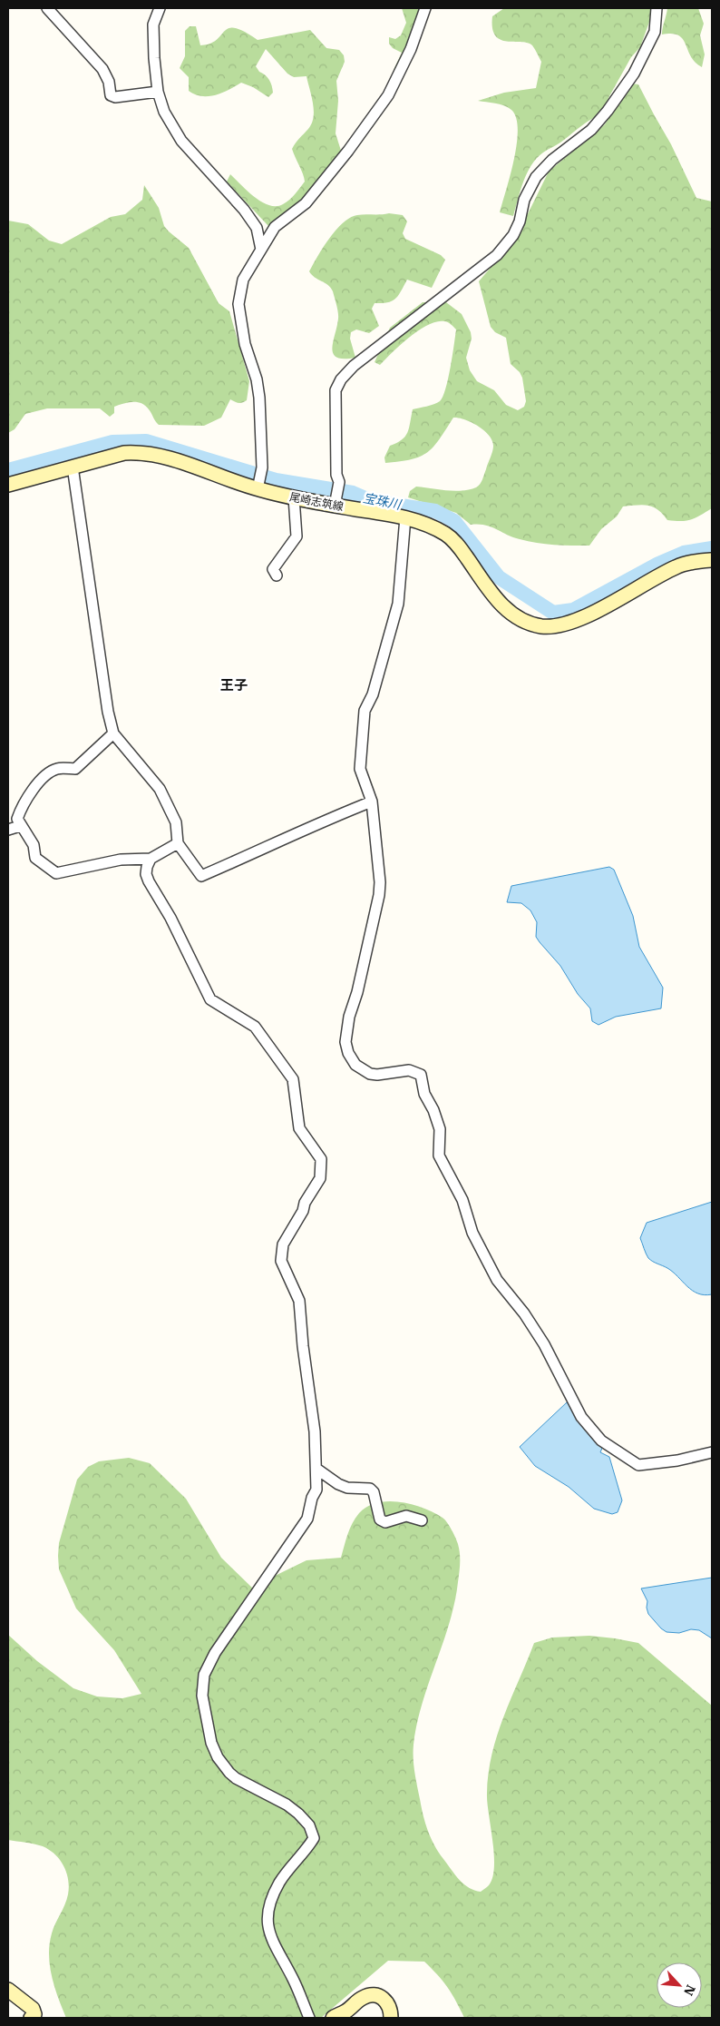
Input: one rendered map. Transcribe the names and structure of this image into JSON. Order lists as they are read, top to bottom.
{
  "streets": {
    "main road": ["尾崎志筑線"]
  },
  "districts": ["王子"],
  "water": ["宝珠川"],
  "north": "bottom right"
}
